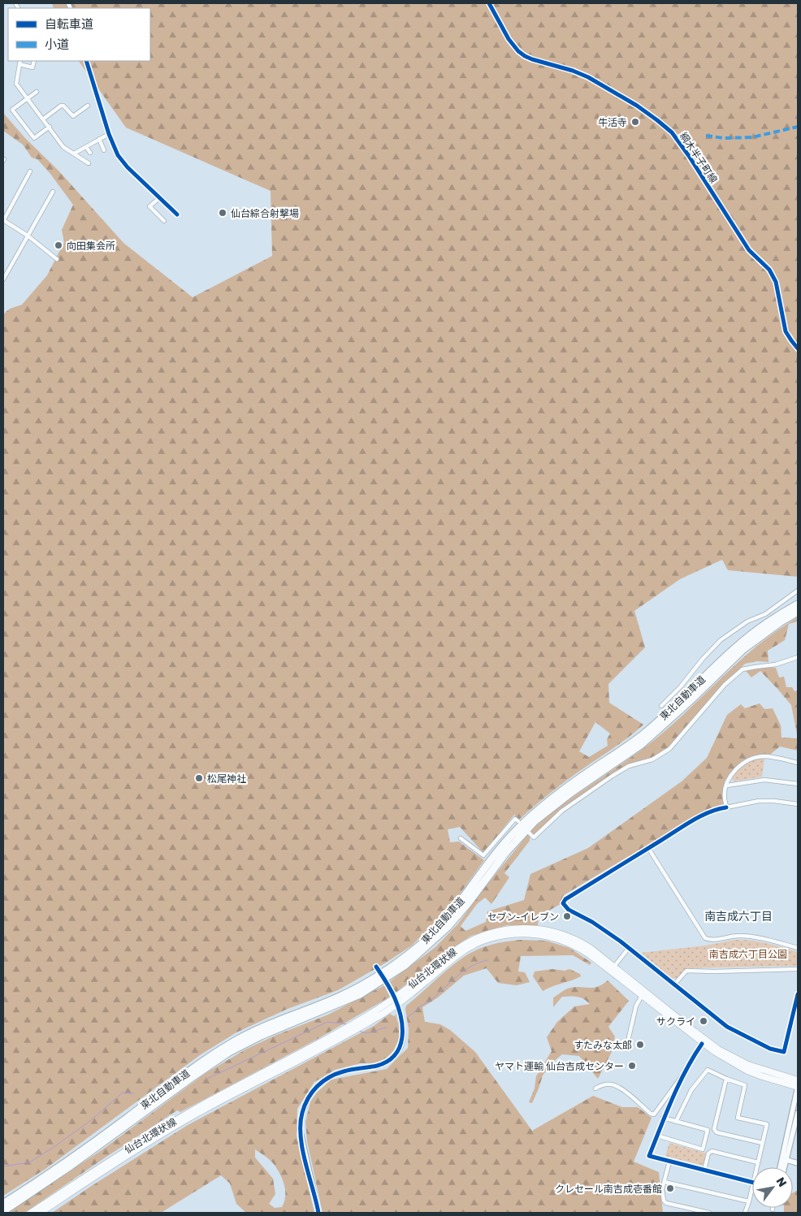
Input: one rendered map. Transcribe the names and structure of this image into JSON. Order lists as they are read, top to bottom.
{
  "streets": {
    "highway": ["東北自動車道"],
    "main road": ["仙台北環状線"],
    "street": ["綱木半子町線"]
  },
  "districts": ["南吉成六丁目"],
  "parks": ["南吉成六丁目公園"],
  "places": [
    "牛活寺",
    "仙台綜合射撃場",
    "向田集会所",
    "松尾神社",
    "セブン-イレブン",
    "サクライ",
    "すたみな太郎",
    "ヤマト運輸 仙台吉成センター",
    "クレセール南吉成壱番館"
  ],
  "legend": ["自転車道", "小道"],
  "north": "top right"
}
